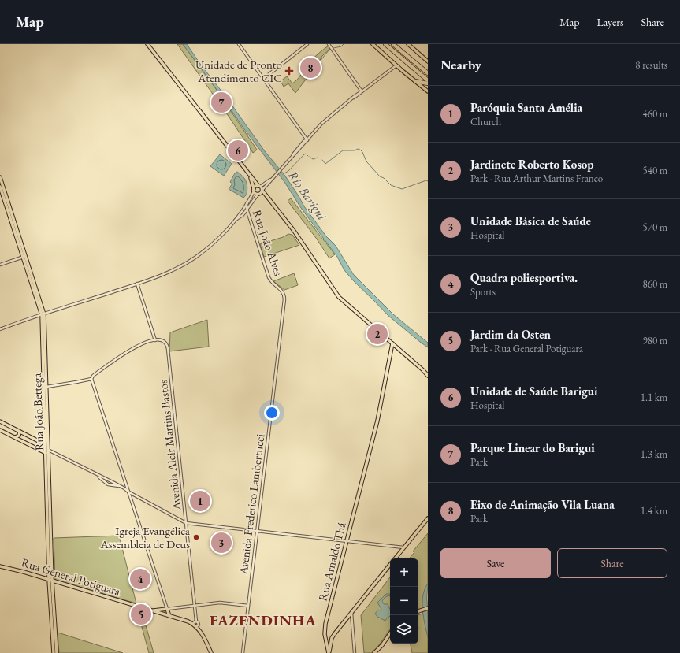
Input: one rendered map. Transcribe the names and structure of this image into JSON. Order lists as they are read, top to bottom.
{
  "streets": {
    "main road": ["Rua João Bettega", "Rua Arnaldo Thá", "Rua General Potiguara"],
    "street": ["Rua João Alves", "Avenida Alcir Martins Bastos", "Avenida Frederico Lambertucci"]
  },
  "crossings": [
    ["Rua João Alves", "Avenida Frederico Lambertucci"],
    ["Rua João Bettega", "Rua General Potiguara"],
    ["Avenida Alcir Martins Bastos", "Rua General Potiguara"]
  ],
  "districts": ["FAZENDINHA"],
  "water": ["Rio Barigui"],
  "places": {
    "health": ["Unidade de Pronto Atendimento CIC"],
    "other": ["Igreja Evangélica Assembleia de Deus"]
  },
  "page": {
    "header": "Map",
    "nav": ["Map", "Layers", "Share"],
    "heading": ["Nearby", "8 results"],
    "pins": [
      "8",
      "7",
      "6",
      "2",
      "1",
      "3",
      "4",
      "5"
    ],
    "list": [
      {
        "mark": "1",
        "name": "Paróquia Santa Amélia",
        "note": "Church",
        "value": "460 m"
      },
      {
        "mark": "2",
        "name": "Jardinete Roberto Kosop",
        "note": "Park · Rua Arthur Martins Franco",
        "value": "540 m"
      },
      {
        "mark": "3",
        "name": "Unidade Básica de Saúde",
        "note": "Hospital",
        "value": "570 m"
      },
      {
        "mark": "4",
        "name": "Quadra poliesportiva.",
        "note": "Sports",
        "value": "860 m"
      },
      {
        "mark": "5",
        "name": "Jardim da Osten",
        "note": "Park · Rua General Potiguara",
        "value": "980 m"
      },
      {
        "mark": "6",
        "name": "Unidade de Saúde Barigui",
        "note": "Hospital",
        "value": "1.1 km"
      },
      {
        "mark": "7",
        "name": "Parque Linear do Barigui",
        "note": "Park",
        "value": "1.3 km"
      },
      {
        "mark": "8",
        "name": "Eixo de Animação Vila Luana",
        "note": "Park",
        "value": "1.4 km"
      }
    ],
    "buttons": ["Save", "Share"],
    "map_buttons": ["+", "−"]
  }
}
